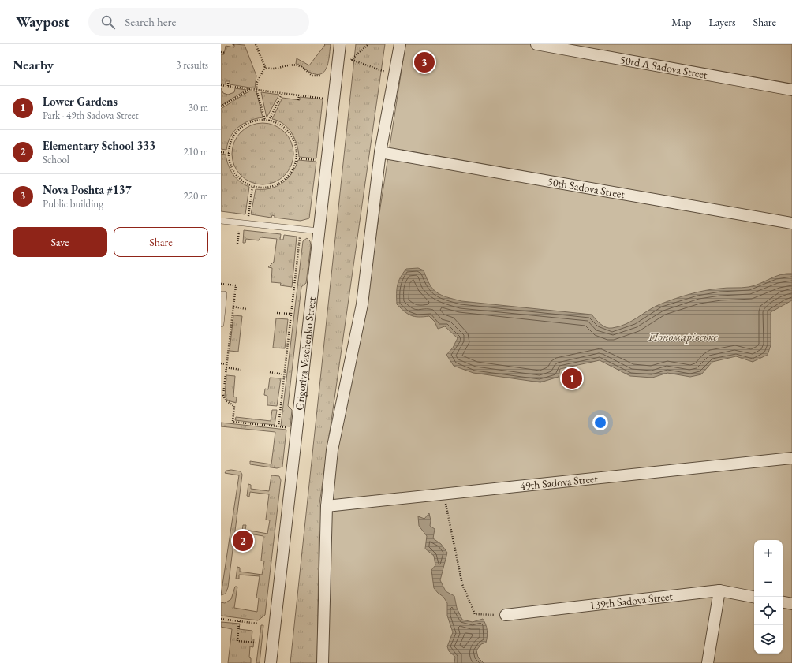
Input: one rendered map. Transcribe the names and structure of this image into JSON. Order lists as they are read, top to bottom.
{
  "streets": {
    "street": [
      "50rd A Sadova Street",
      "50th Sadova Street",
      "Grigoriya Vaschenko Street",
      "49th Sadova Street",
      "139th Sadova Street"
    ]
  },
  "water": ["Пономарівське"],
  "page": {
    "header": "Waypost",
    "search": "Search here",
    "nav": ["Map", "Layers", "Share"],
    "heading": ["Nearby", "3 results"],
    "pins": ["3", "1", "2"],
    "list": [
      {
        "mark": "1",
        "name": "Lower Gardens",
        "note": "Park · 49th Sadova Street",
        "value": "30 m"
      },
      {
        "mark": "2",
        "name": "Elementary School 333",
        "note": "School",
        "value": "210 m"
      },
      {
        "mark": "3",
        "name": "Nova Poshta #137",
        "note": "Public building",
        "value": "220 m"
      }
    ],
    "buttons": ["Save", "Share"],
    "map_buttons": ["+", "−"]
  }
}
